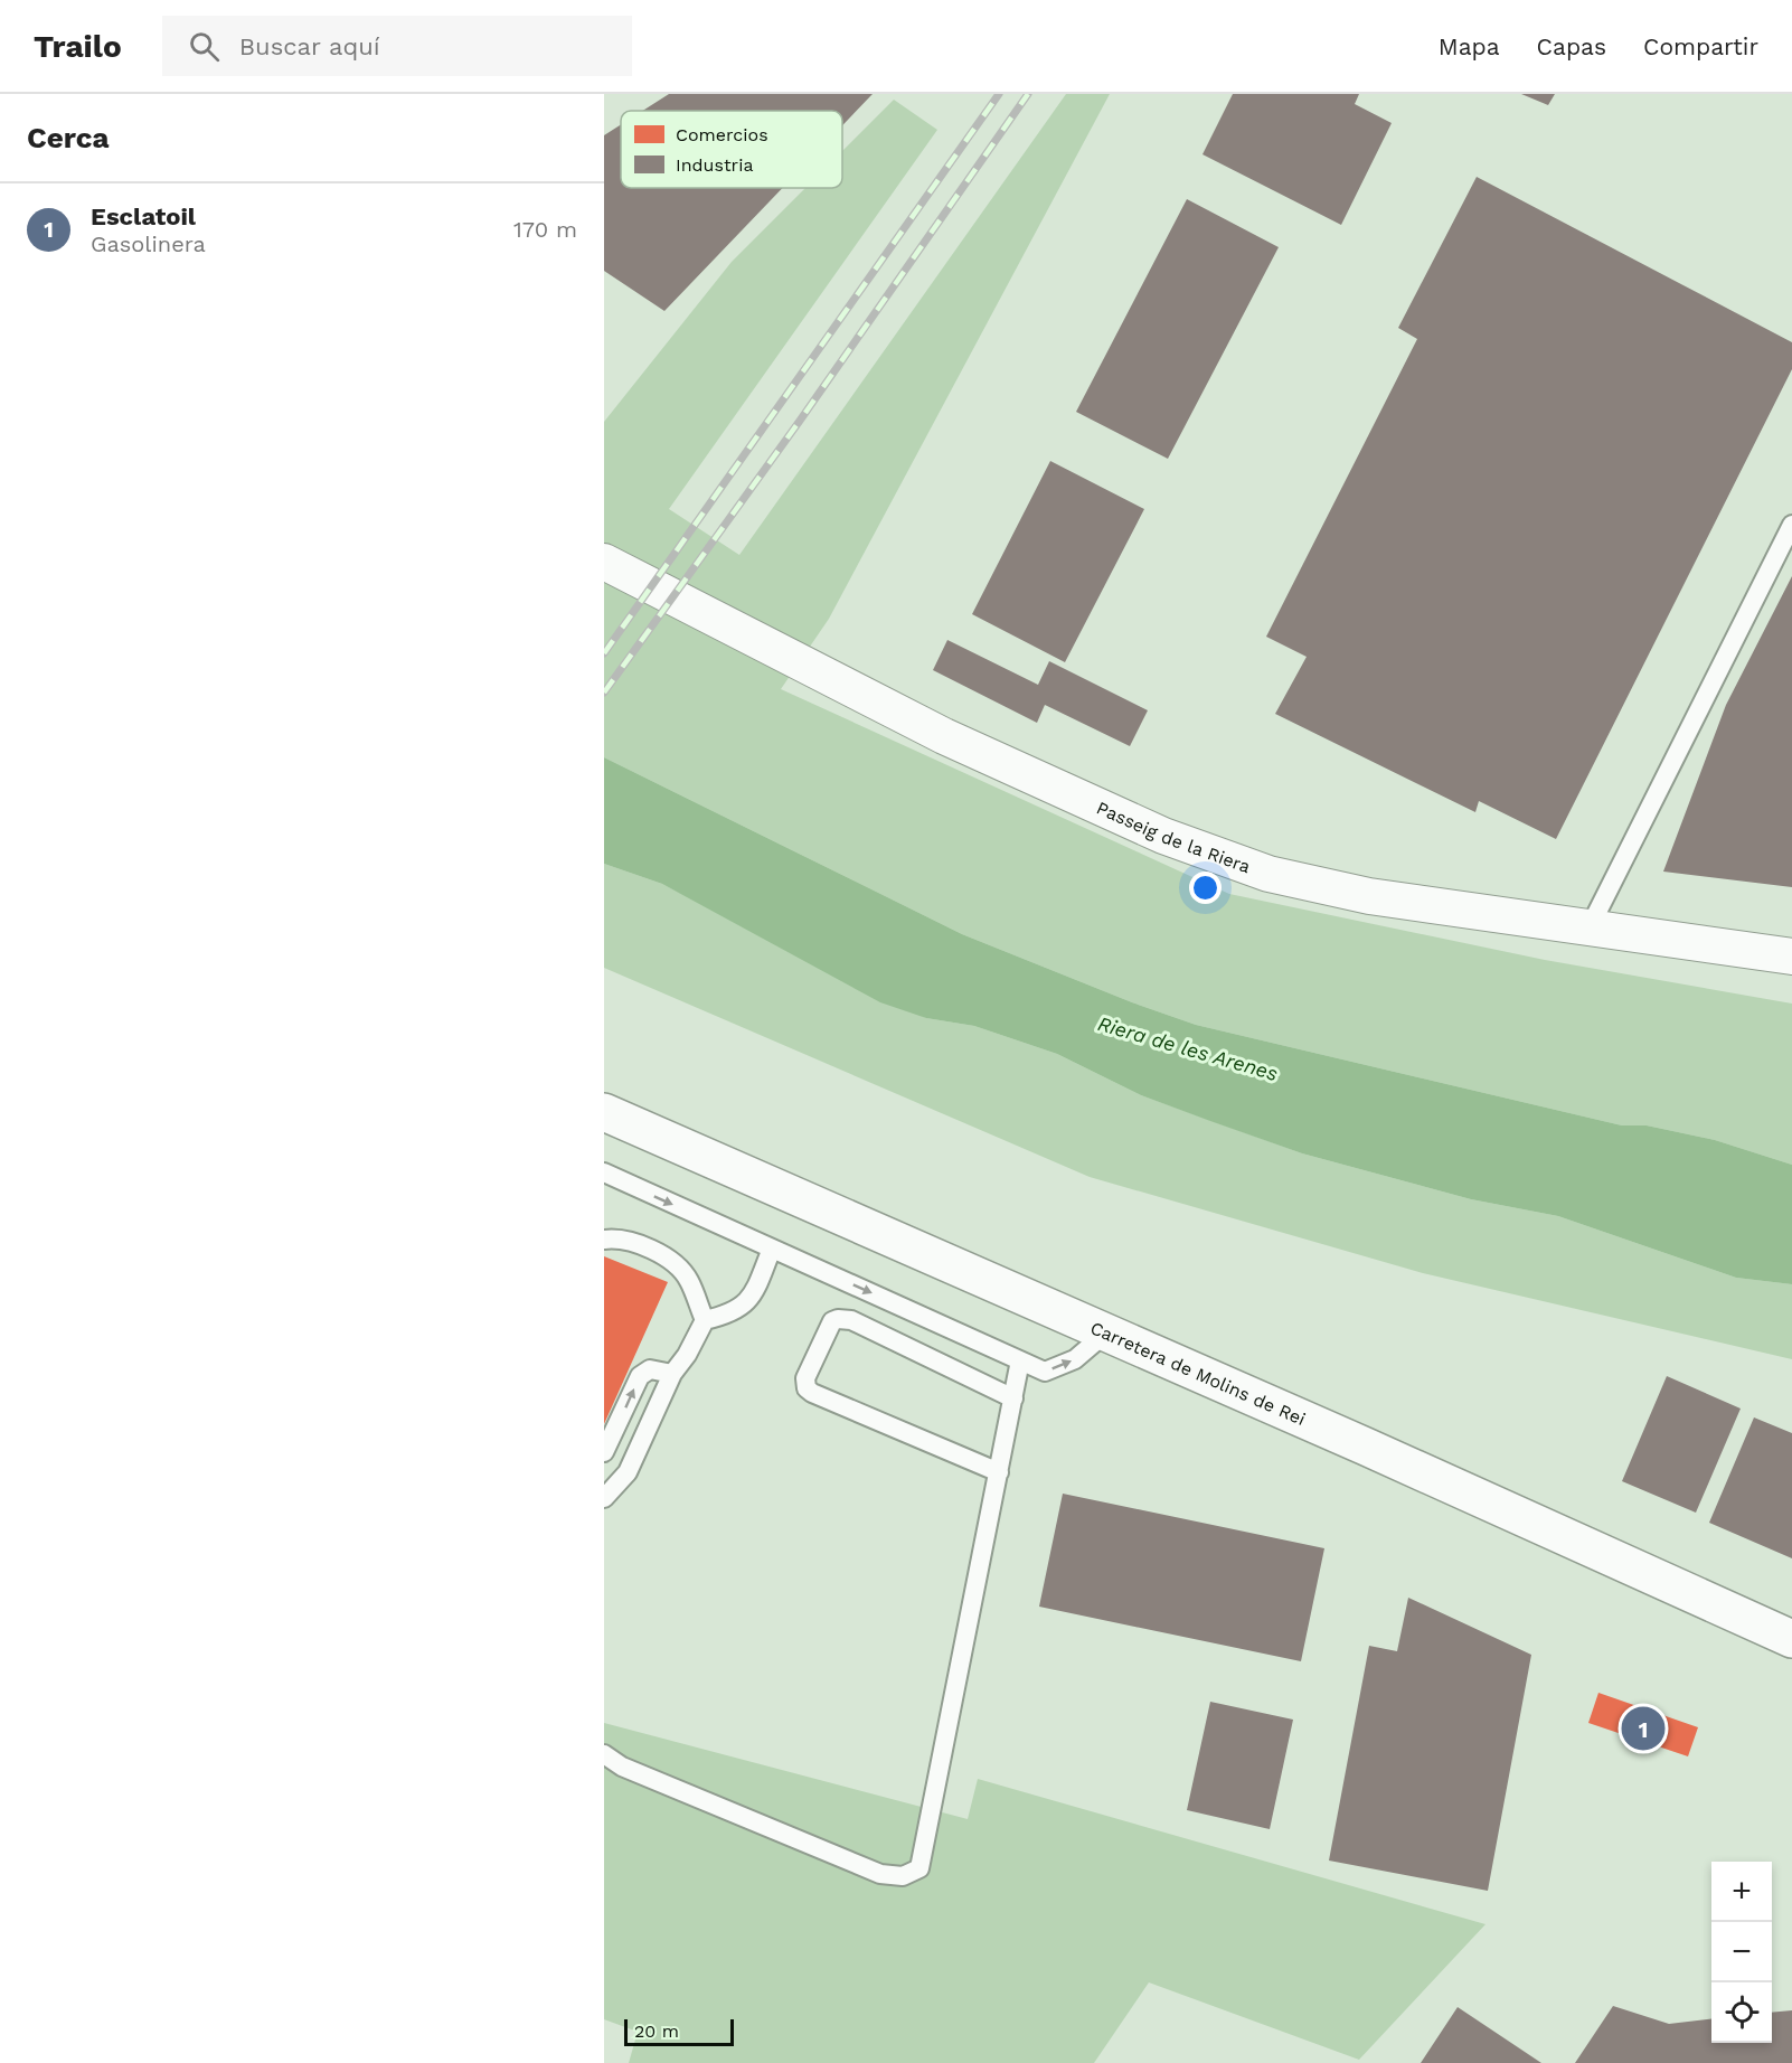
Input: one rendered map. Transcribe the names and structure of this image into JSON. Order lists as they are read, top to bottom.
{
  "streets": {
    "main road": ["Carretera de Molins de Rei"],
    "street": ["Passeig de la Riera"]
  },
  "water": ["Riera de les Arenes"],
  "legend": ["Comercios", "Industria"],
  "scale_bar": "20 m",
  "page": {
    "header": "Trailo",
    "search": "Buscar aquí",
    "nav": ["Mapa", "Capas", "Compartir"],
    "heading": "Cerca",
    "list": [
      {
        "mark": "1",
        "name": "Esclatoil",
        "note": "Gasolinera",
        "value": "170 m"
      }
    ],
    "pins": "1",
    "map_buttons": ["+", "−"],
    "scale": "20 m"
  }
}
